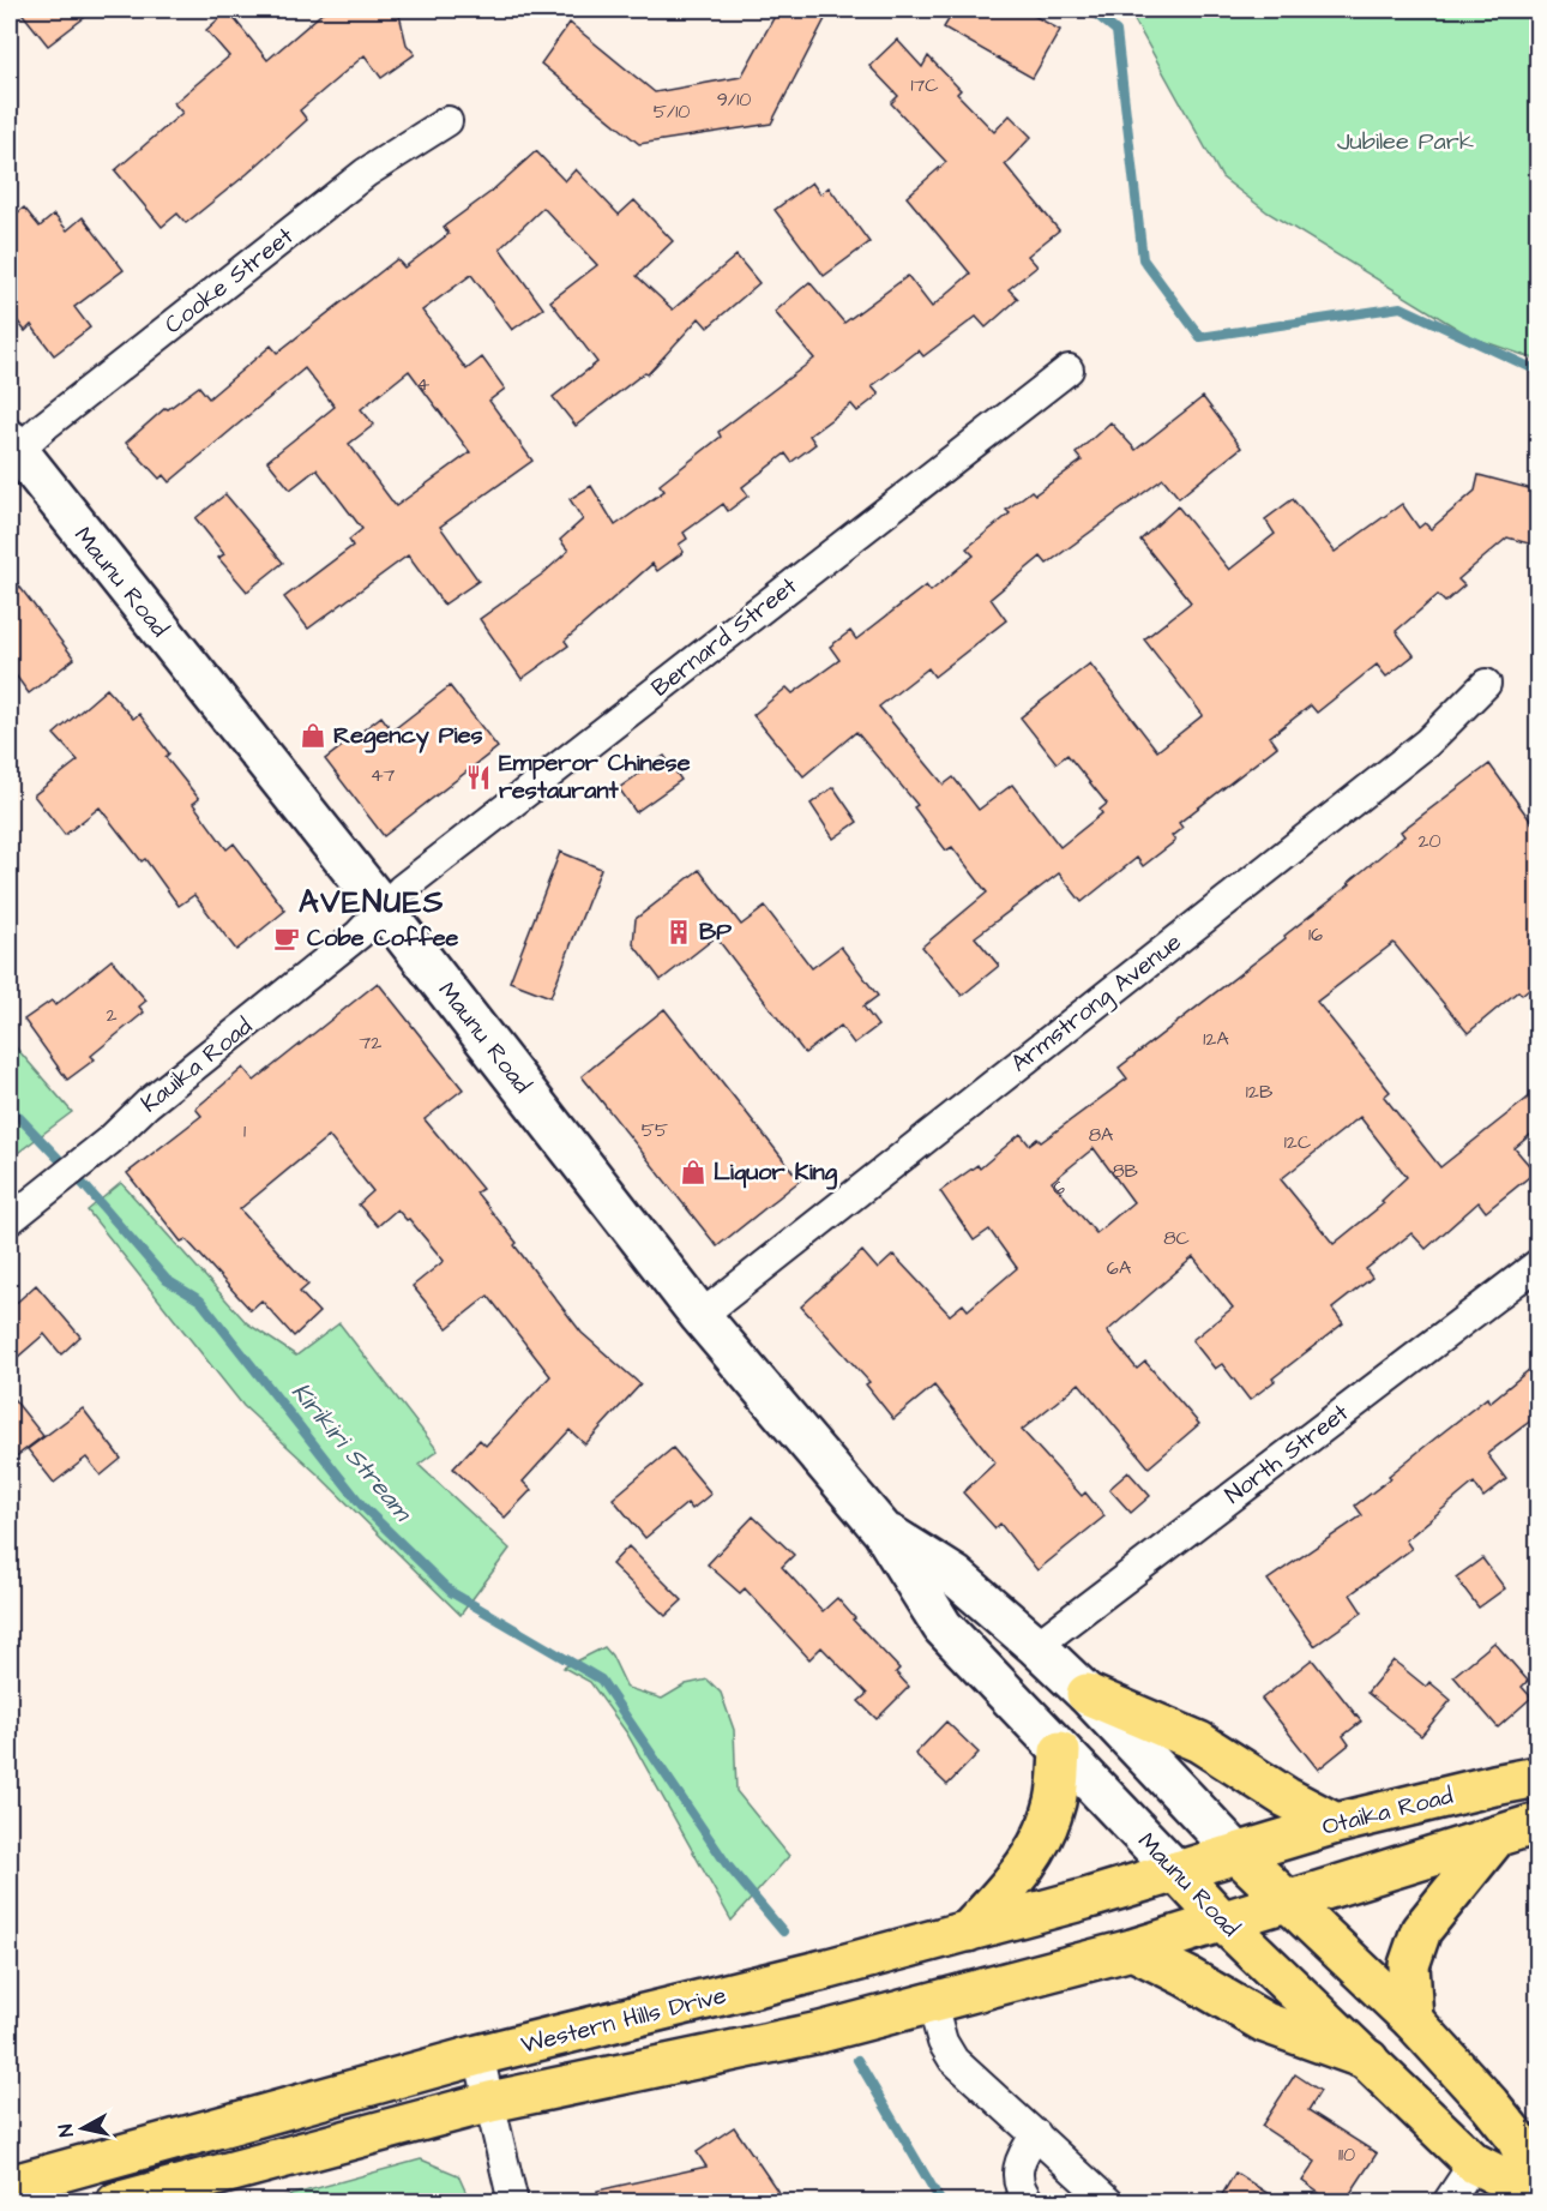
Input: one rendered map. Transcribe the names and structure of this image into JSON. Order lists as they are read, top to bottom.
{
  "streets": {
    "main road": ["Maunu Road", "Otaika Road", "Western Hills Drive"],
    "street": [
      "Cooke Street",
      "Bernard Street",
      "Armstrong Avenue",
      "Kauika Road",
      "North Street"
    ]
  },
  "crossings": [
    ["Cooke Street", "Maunu Road"],
    ["Maunu Road", "Bernard Street"],
    ["Maunu Road", "Armstrong Avenue"],
    ["Maunu Road", "Kauika Road"],
    ["Maunu Road", "North Street"],
    ["Maunu Road", "Otaika Road"],
    ["Maunu Road", "Western Hills Drive"],
    ["Bernard Street", "Kauika Road"],
    ["Otaika Road", "Western Hills Drive"]
  ],
  "districts": ["AVENUES"],
  "water": ["Kirikiri Stream"],
  "parks": ["Jubilee Park"],
  "places": {
    "shop": ["Regency Pies", "Liquor King"],
    "restaurant": ["Emperor Chinese restaurant"],
    "building": ["BP"],
    "cafe": ["Cobe Coffee"]
  },
  "house_numbers": [
    "17C",
    "9/10",
    "5/10",
    "4",
    "47",
    "20",
    "16",
    "2",
    "12A",
    "72",
    "12B",
    "55",
    "1",
    "8A",
    "12C",
    "8B",
    "6",
    "8C",
    "6A",
    "110"
  ],
  "north": "left"
}
